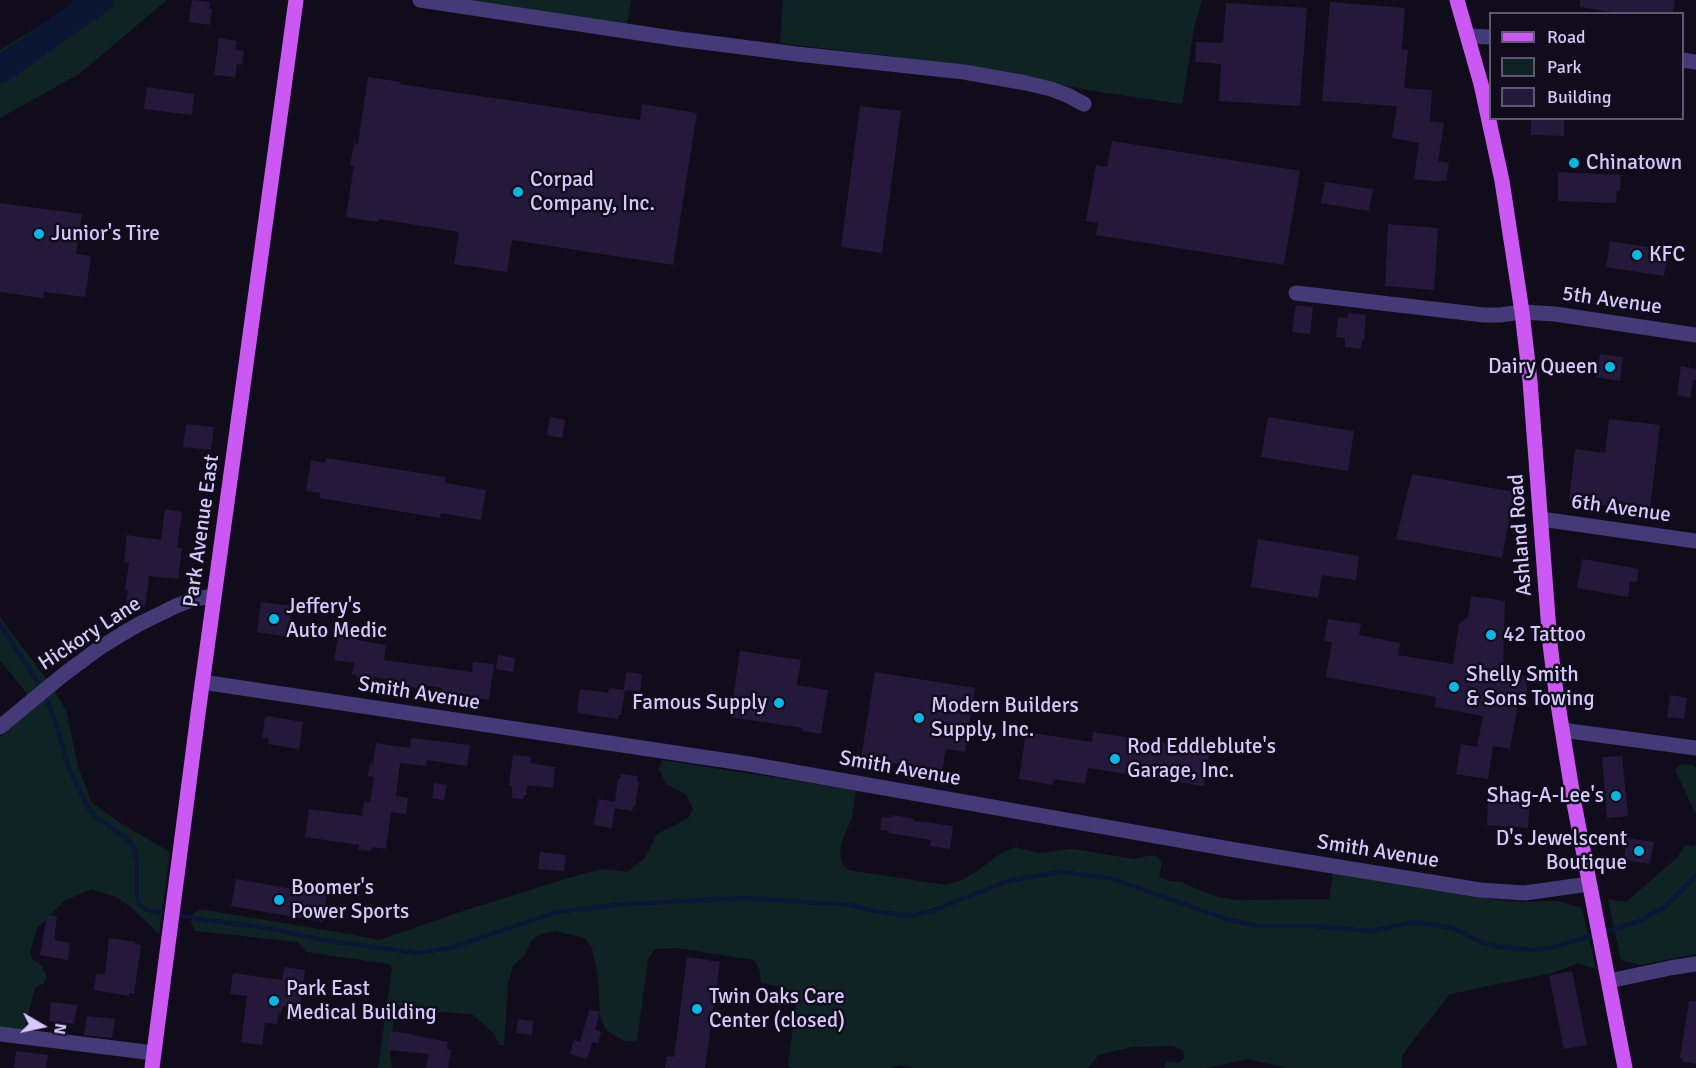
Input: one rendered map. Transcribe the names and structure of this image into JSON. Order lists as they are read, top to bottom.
{
  "streets": {
    "main road": ["Park Avenue East", "Ashland Road"],
    "street": [
      "5th Avenue",
      "6th Avenue",
      "Hickory Lane",
      "Smith Avenue"
    ]
  },
  "crossings": [
    ["5th Avenue", "Ashland Road"],
    ["6th Avenue", "Ashland Road"],
    ["Park Avenue East", "Hickory Lane"],
    ["Park Avenue East", "Smith Avenue"],
    ["Ashland Road", "Smith Avenue"]
  ],
  "places": [
    "Chinatown",
    "Corpad Company, Inc.",
    "Junior's Tire",
    "KFC",
    "Dairy Queen",
    "Jeffery's Auto Medic",
    "42 Tattoo",
    "Shelly Smith & Sons Towing",
    "Famous Supply",
    "Modern Builders Supply, Inc.",
    "Rod Eddleblute's Garage, Inc.",
    "Shag-A-Lee's",
    "D's Jewelscent Boutique",
    "Boomer's Power Sports",
    "Park East Medical Building",
    "Twin Oaks Care Center (closed)"
  ],
  "legend": ["Road", "Park", "Building"],
  "north": "right"
}
